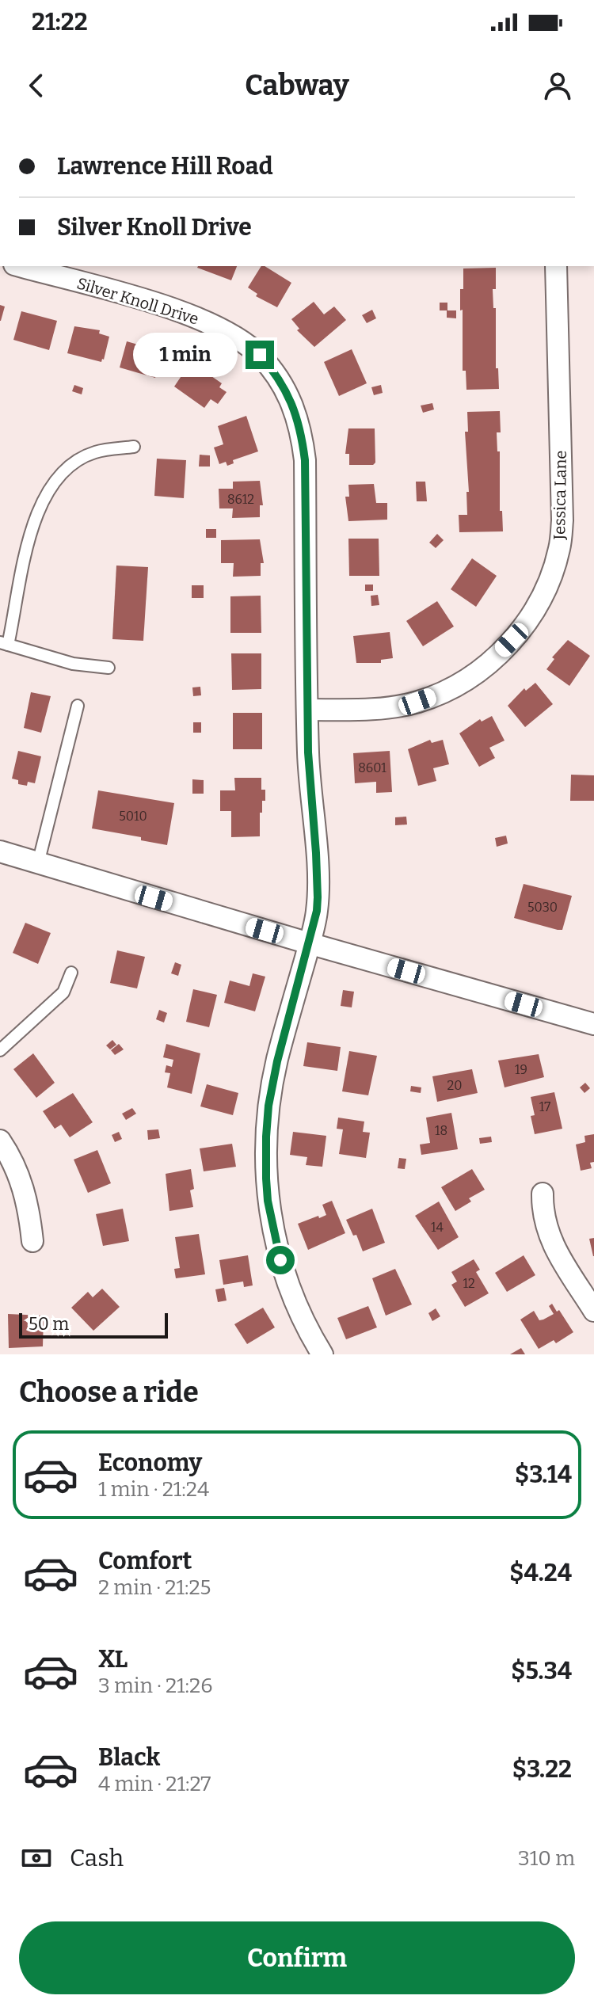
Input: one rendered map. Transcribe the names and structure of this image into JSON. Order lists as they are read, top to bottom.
{
  "streets": {
    "street": ["Silver Knoll Drive", "Jessica Lane"]
  },
  "crossings": [
    ["Silver Knoll Drive", "Jessica Lane"]
  ],
  "house_numbers": [
    "8612",
    "8601",
    "5010",
    "5030",
    "19",
    "20",
    "17",
    "18",
    "14",
    "12"
  ],
  "scale_bar": "50 m",
  "page": {
    "status": "21:22",
    "header": "Cabway",
    "banner": ["Lawrence Hill Road", "Silver Knoll Drive"],
    "bubble": "1 min",
    "scale": "50 m",
    "heading": "Choose a ride",
    "list": [
      {
        "name": "Economy",
        "note": "1 min · 21:24",
        "value": "$3.14"
      },
      {
        "name": "Comfort",
        "note": "2 min · 21:25",
        "value": "$4.24"
      },
      {
        "name": "XL",
        "note": "3 min · 21:26",
        "value": "$5.34"
      },
      {
        "name": "Black",
        "note": "4 min · 21:27",
        "value": "$3.22"
      }
    ],
    "pay": ["Cash", "310 m"],
    "buttons": "Confirm"
  }
}
